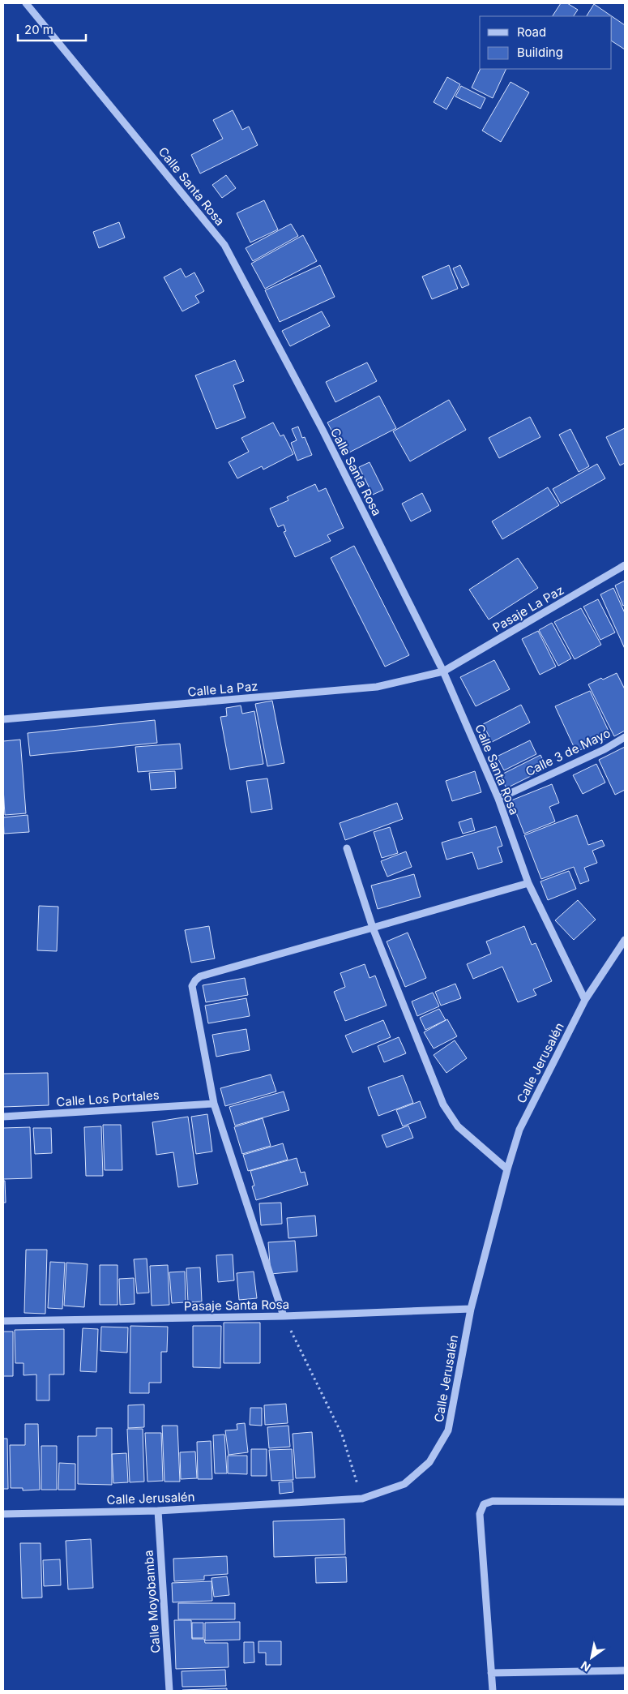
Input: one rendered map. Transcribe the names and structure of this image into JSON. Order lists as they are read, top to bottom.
{
  "streets": {
    "street": [
      "Calle Santa Rosa",
      "Pasaje La Paz",
      "Calle La Paz",
      "Calle 3 de Mayo",
      "Calle Jerusalén",
      "Calle Los Portales",
      "Pasaje Santa Rosa",
      "Calle Moyobamba"
    ]
  },
  "crossings": [
    ["Calle Santa Rosa", "Pasaje La Paz"],
    ["Calle Santa Rosa", "Calle La Paz"],
    ["Calle Santa Rosa", "Calle 3 de Mayo"],
    ["Calle Santa Rosa", "Calle Jerusalén"],
    ["Pasaje La Paz", "Calle La Paz"],
    ["Calle Jerusalén", "Pasaje Santa Rosa"],
    ["Calle Jerusalén", "Calle Moyobamba"]
  ],
  "legend": ["Road", "Building"],
  "scale_bar": "20 m",
  "north": "bottom left"
}
